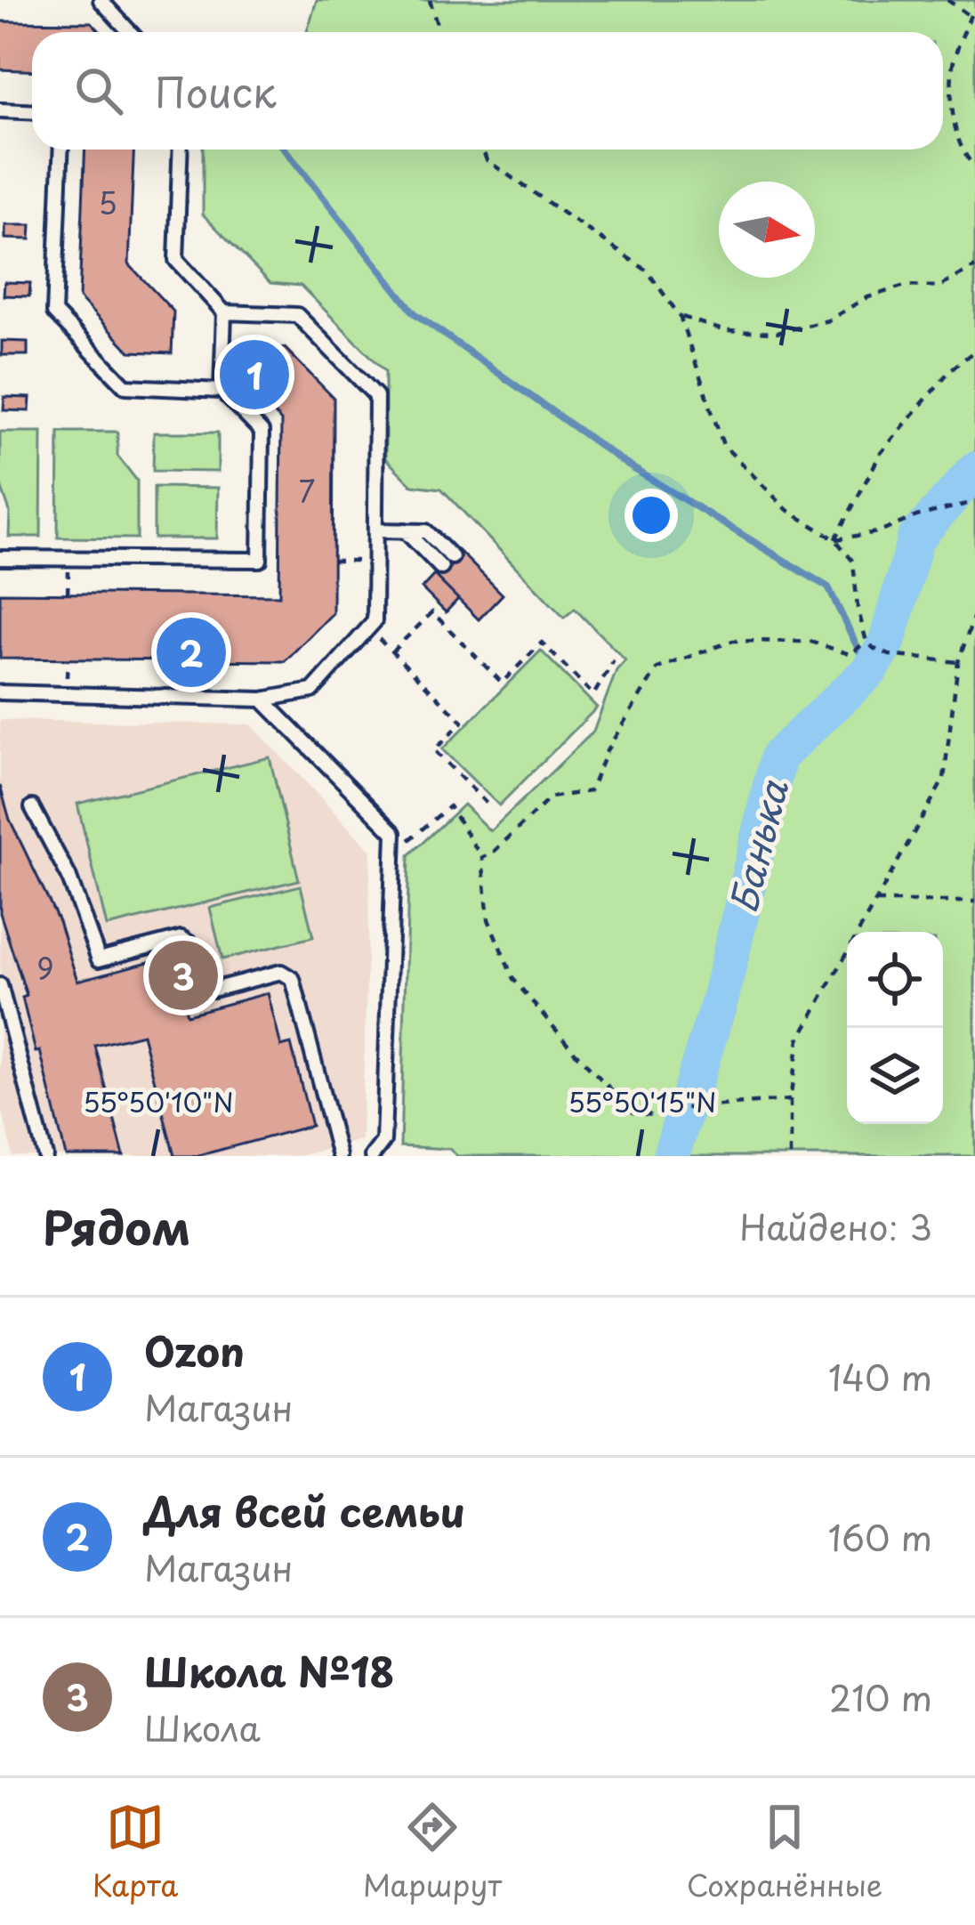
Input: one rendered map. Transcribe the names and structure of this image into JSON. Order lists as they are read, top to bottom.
{
  "water": ["Банька"],
  "house_numbers": ["5", "7", "9"],
  "north": "right",
  "page": {
    "search": "Поиск",
    "pins": ["1", "2", "3"],
    "heading": ["Рядом", "Найдено: 3"],
    "list": [
      {
        "mark": "1",
        "name": "Ozon",
        "note": "Магазин",
        "value": "140 m"
      },
      {
        "mark": "2",
        "name": "Для всей семьи",
        "note": "Магазин",
        "value": "160 m"
      },
      {
        "mark": "3",
        "name": "Школа №18",
        "note": "Школа",
        "value": "210 m"
      }
    ],
    "nav": ["Карта", "Маршрут", "Сохранённые"]
  },
  "coordinates": ["55°50'10\"N", "55°50'15\"N"]
}
